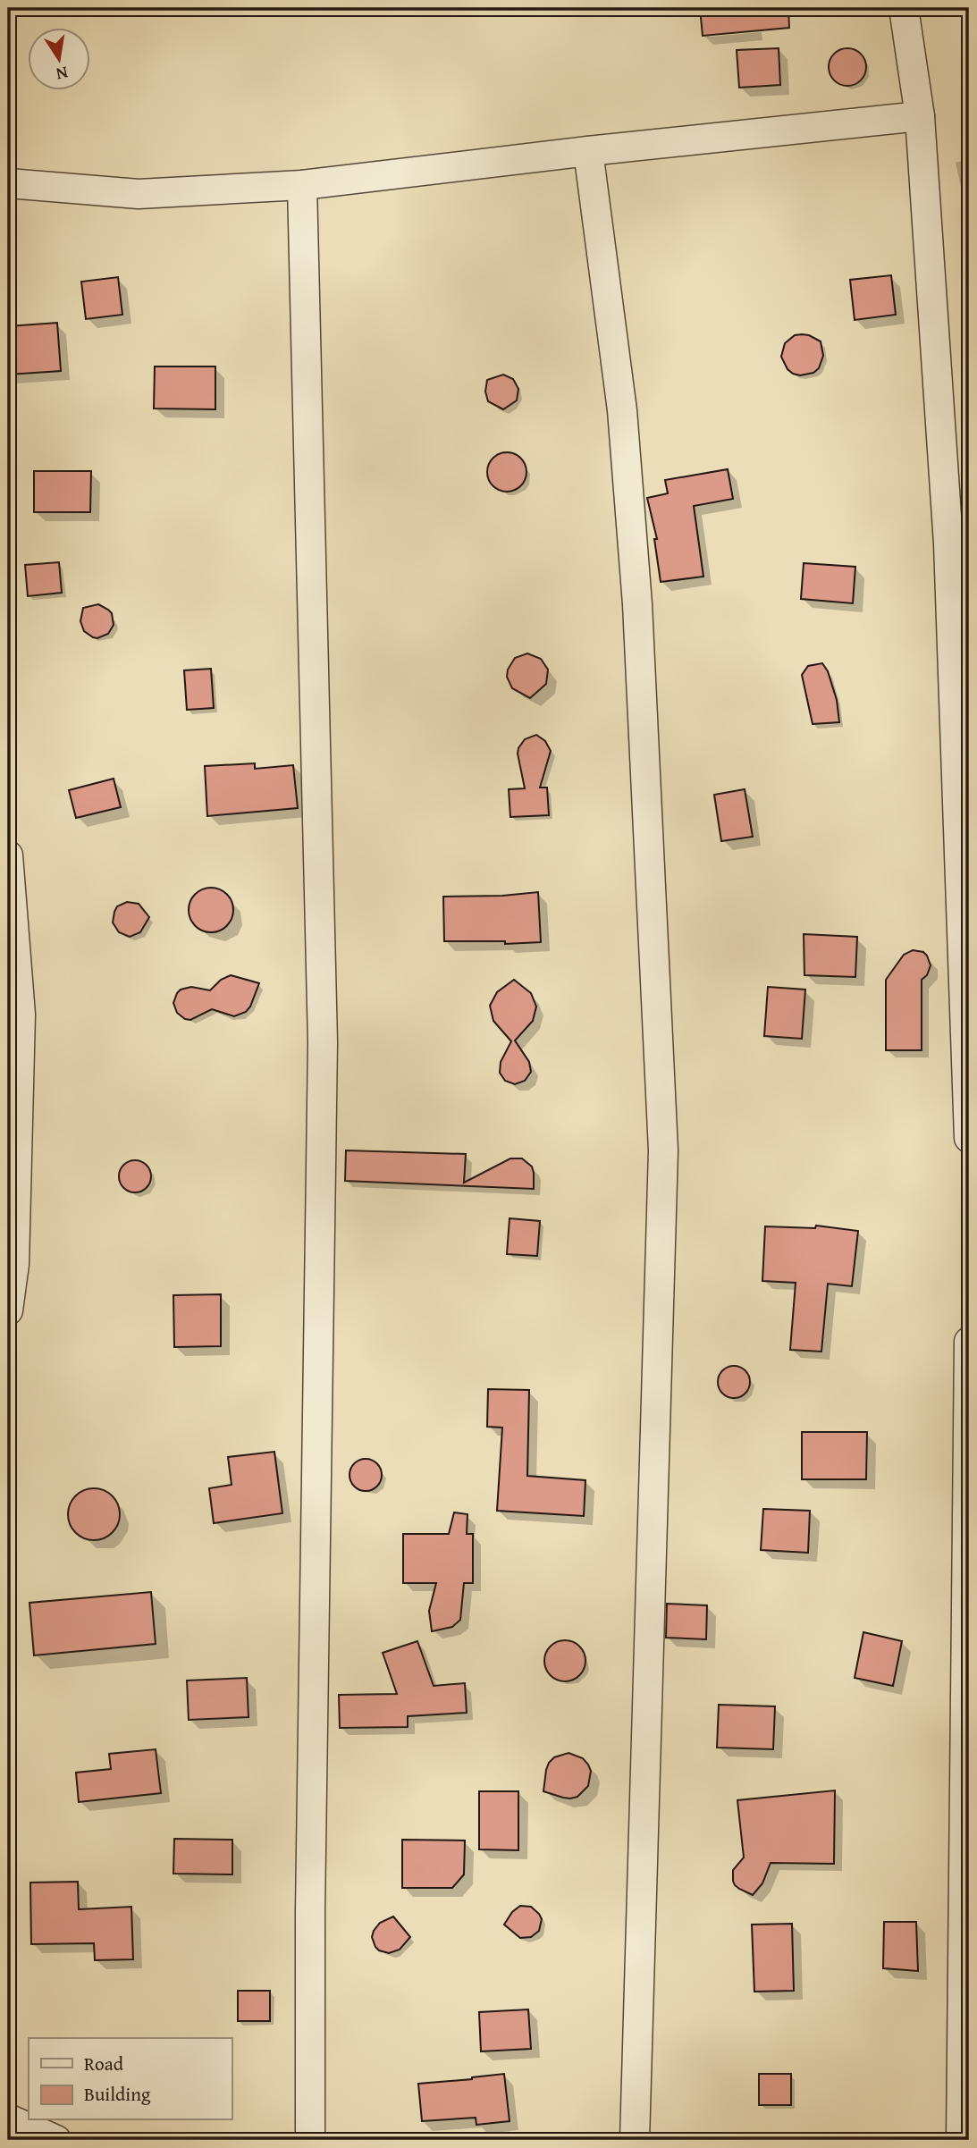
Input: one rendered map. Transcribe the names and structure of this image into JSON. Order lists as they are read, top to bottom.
{
  "legend": ["Road", "Building"],
  "north": "bottom"
}
